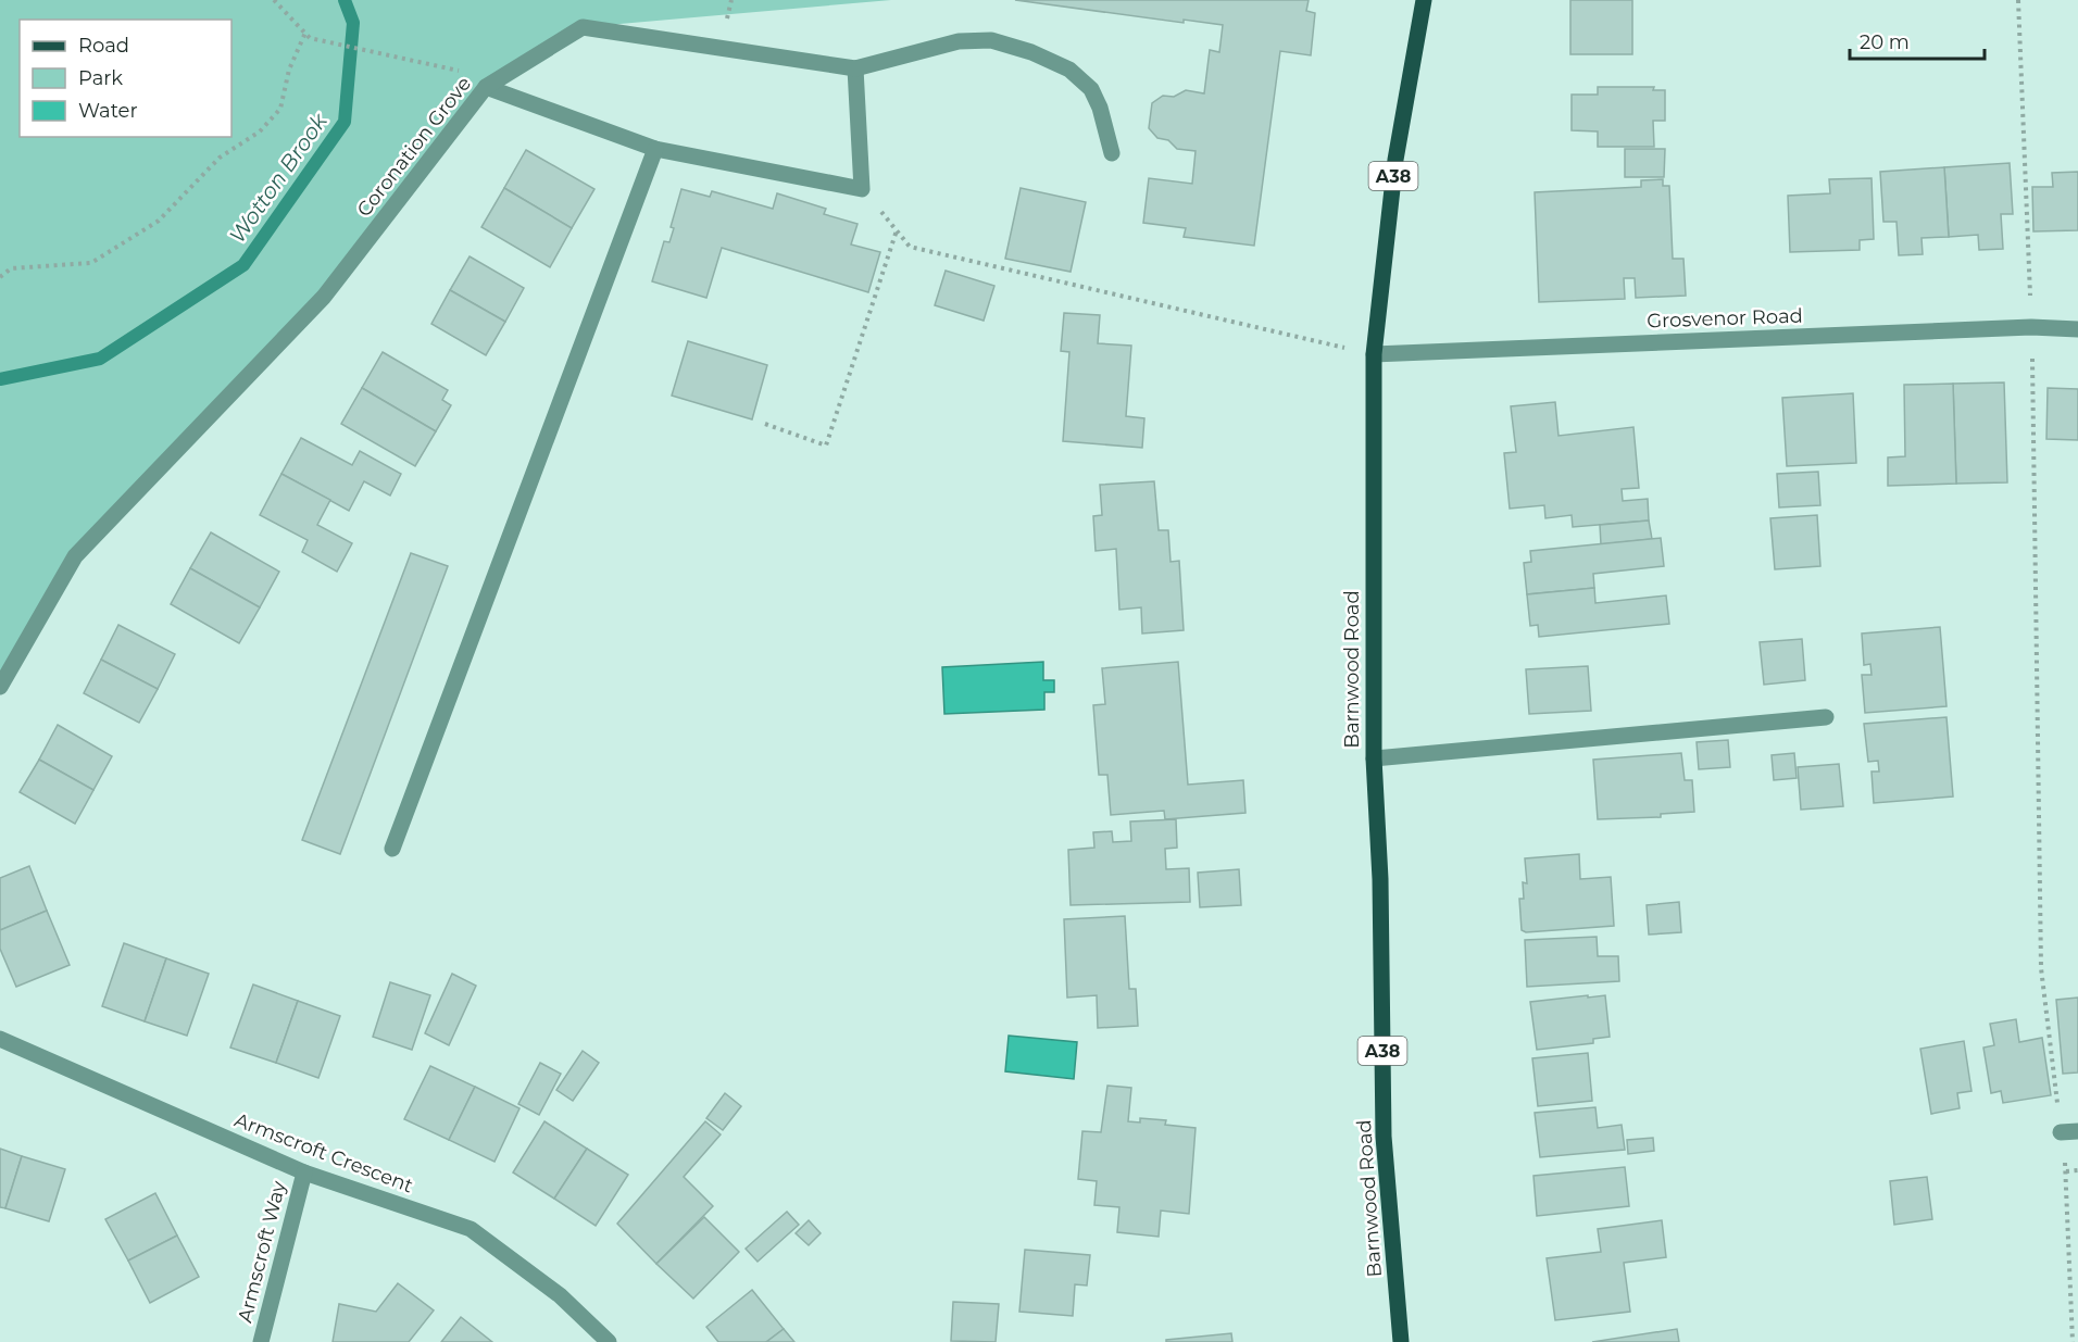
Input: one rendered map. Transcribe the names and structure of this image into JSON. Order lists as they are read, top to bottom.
{
  "streets": {
    "main road": ["A38", "Barnwood Road"],
    "street": [
      "Coronation Grove",
      "Grosvenor Road",
      "Armscroft Crescent",
      "Armscroft Way"
    ]
  },
  "crossings": [
    ["Grosvenor Road", "Barnwood Road"],
    ["Armscroft Crescent", "Armscroft Way"]
  ],
  "water": ["Wotton Brook"],
  "legend": ["Road", "Park", "Water"],
  "scale_bar": "20 m"
}
